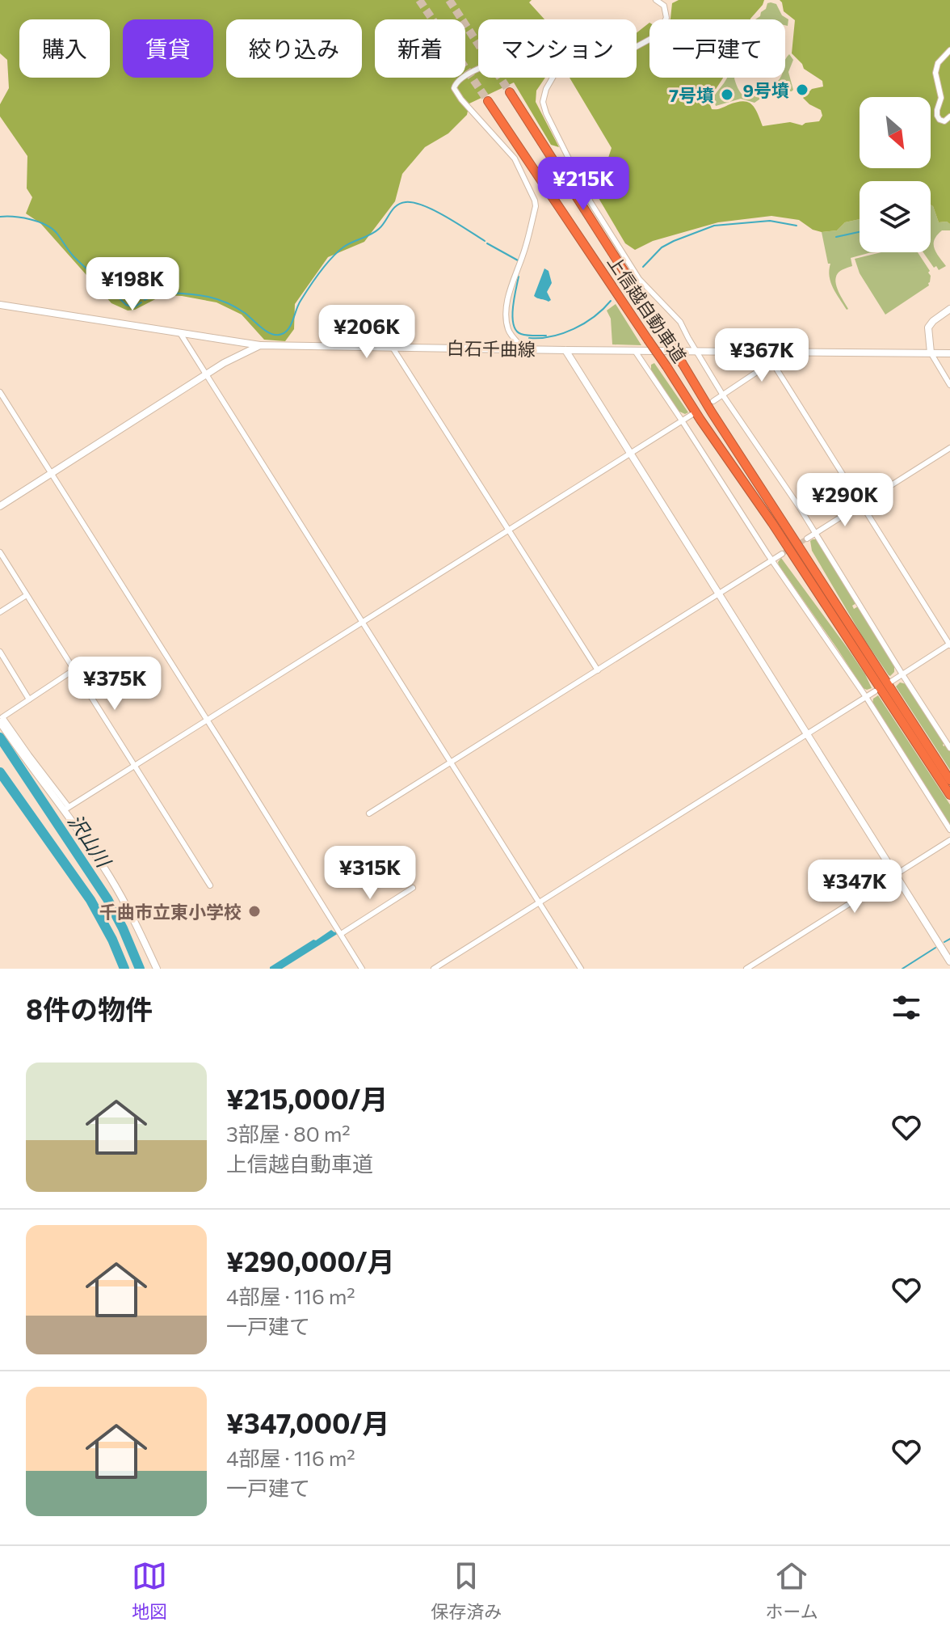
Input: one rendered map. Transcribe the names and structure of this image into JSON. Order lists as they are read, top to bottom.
{
  "streets": {
    "highway": ["上信越自動車道"],
    "main road": ["白石千曲線"]
  },
  "water": ["沢山川"],
  "places": ["9号墳", "7号墳", "千曲市立東小学校"],
  "north": "bottom right",
  "page": {
    "chip": [
      "購入",
      "賃貸",
      "絞り込み",
      "新着",
      "マンション",
      "一戸建て"
    ],
    "price": [
      "¥215K",
      "¥198K",
      "¥206K",
      "¥367K",
      "¥290K",
      "¥375K",
      "¥315K",
      "¥347K"
    ],
    "heading": "8件の物件",
    "list": [
      {
        "name": "¥215,000/月",
        "note": "3部屋 · 80 m² · 上信越自動車道"
      },
      {
        "name": "¥290,000/月",
        "note": "4部屋 · 116 m² · 一戸建て"
      },
      {
        "name": "¥347,000/月",
        "note": "4部屋 · 116 m² · 一戸建て"
      }
    ],
    "tabs": ["地図", "保存済み", "ホーム"]
  }
}
